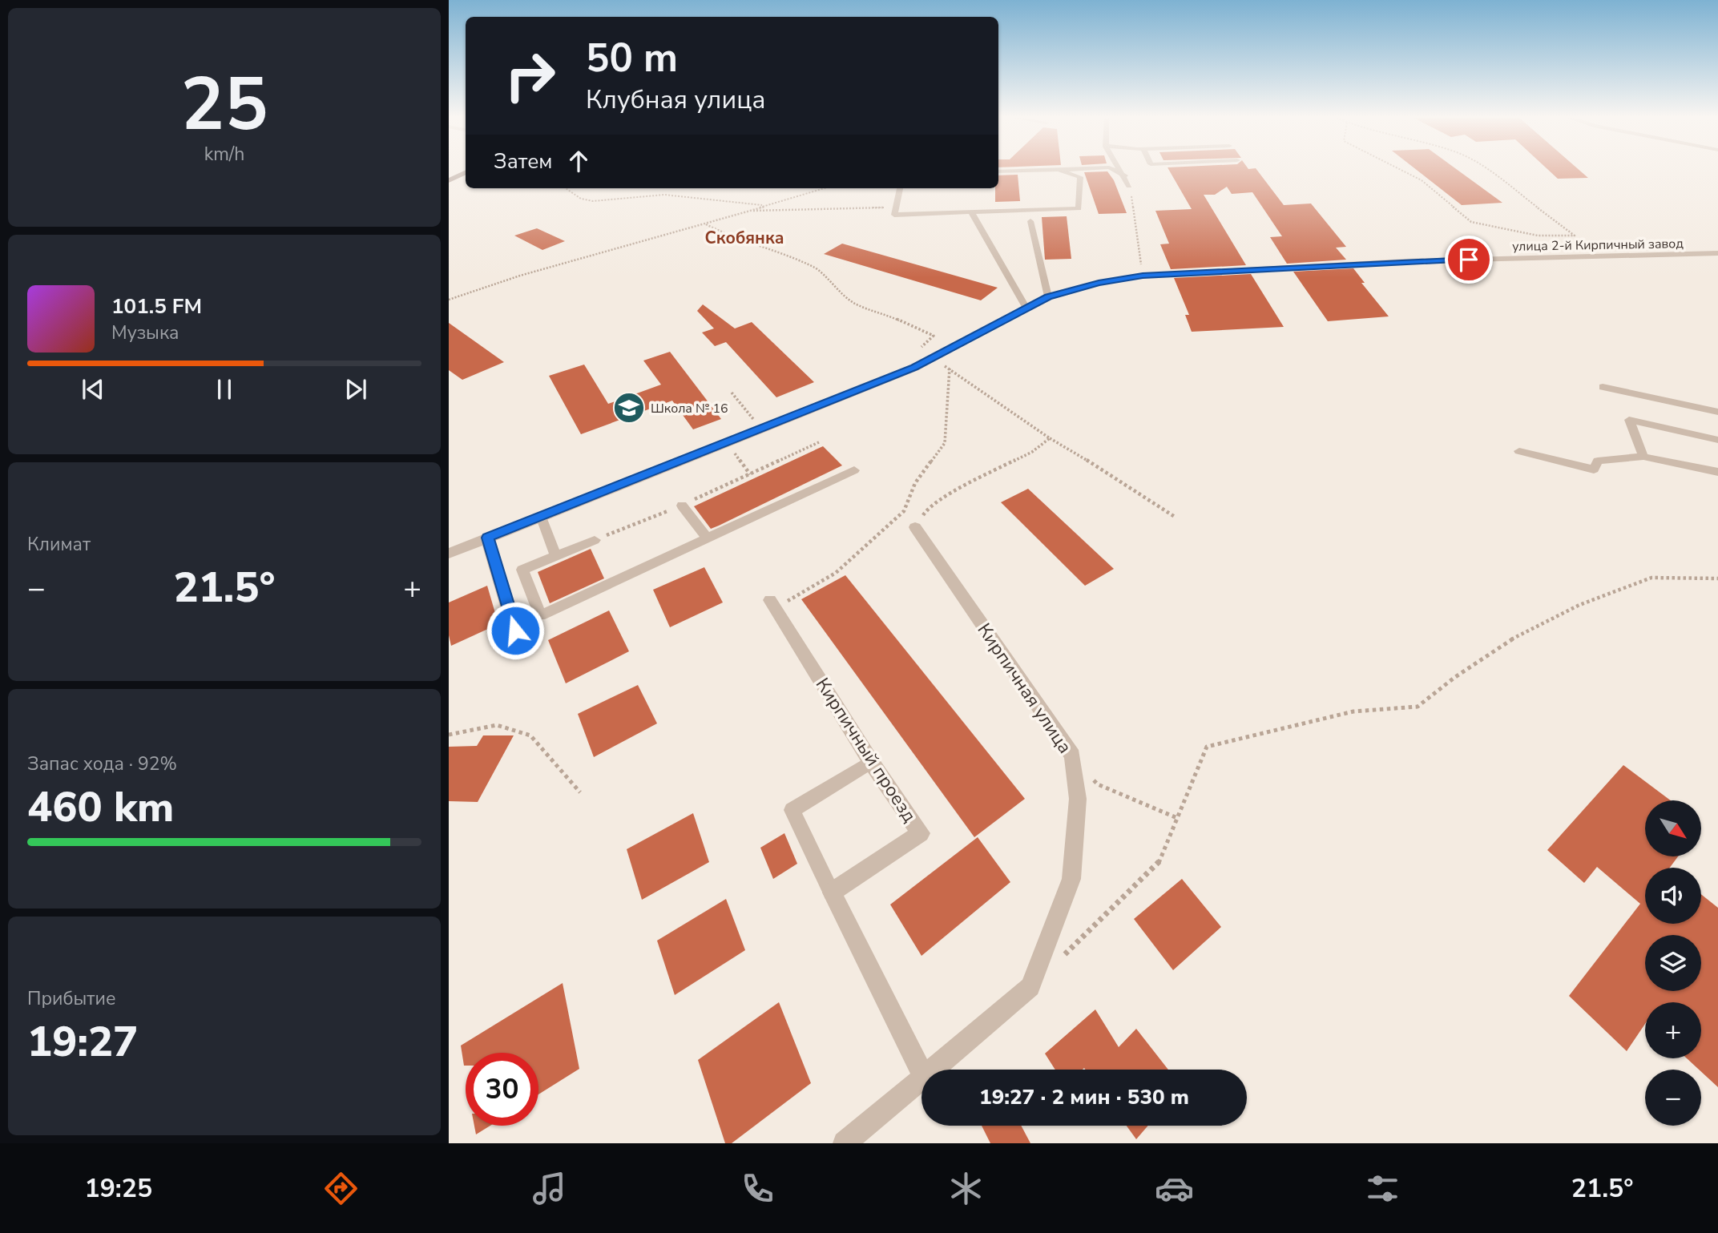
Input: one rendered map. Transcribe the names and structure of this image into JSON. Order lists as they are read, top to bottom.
{
  "streets": {
    "street": ["улица 2-й Кирпичный завод", "Кирпичная улица", "Кирпичный проезд"]
  },
  "districts": ["Скобянка"],
  "places": {
    "school or university": ["Школа № 16"]
  },
  "north": "bottom right",
  "page": {
    "tile": [
      ["25", "km/h"],
      "Климат",
      ["Запас хода · 92%", "460 km"],
      ["Прибытие", "19:27"]
    ],
    "turn": ["50 m", "Клубная улица"],
    "then": "Затем",
    "song": ["101.5 FM", "Музыка"],
    "heat": ["−", "21.5°", "+"],
    "map_buttons": ["+", "−"],
    "limit": "30",
    "trip": "19:27 · 2 мин · 530 m",
    "tabs": ["19:25", "21.5°"]
  }
}
